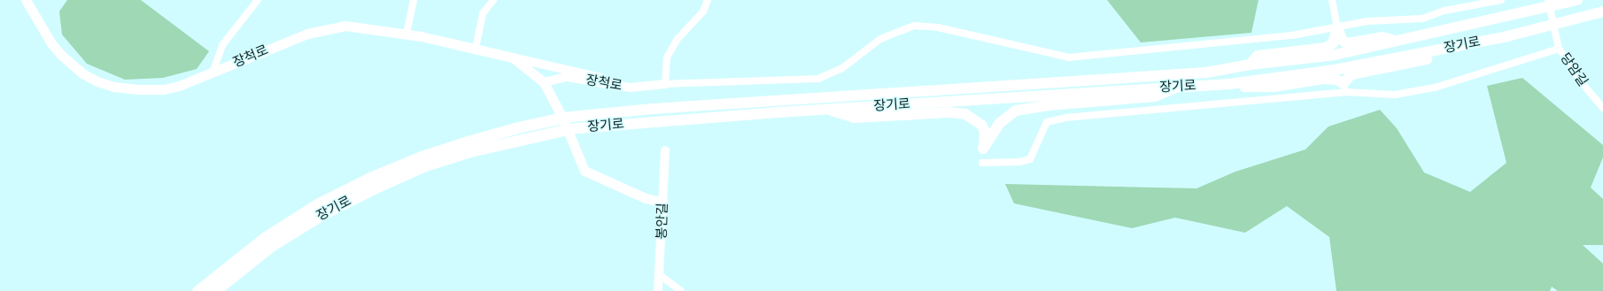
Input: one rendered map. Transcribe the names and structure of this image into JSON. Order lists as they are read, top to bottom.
{
  "streets": {
    "highway": ["장기로"],
    "main road": ["장척로"],
    "street": ["당암길", "봉안길"]
  }
}
